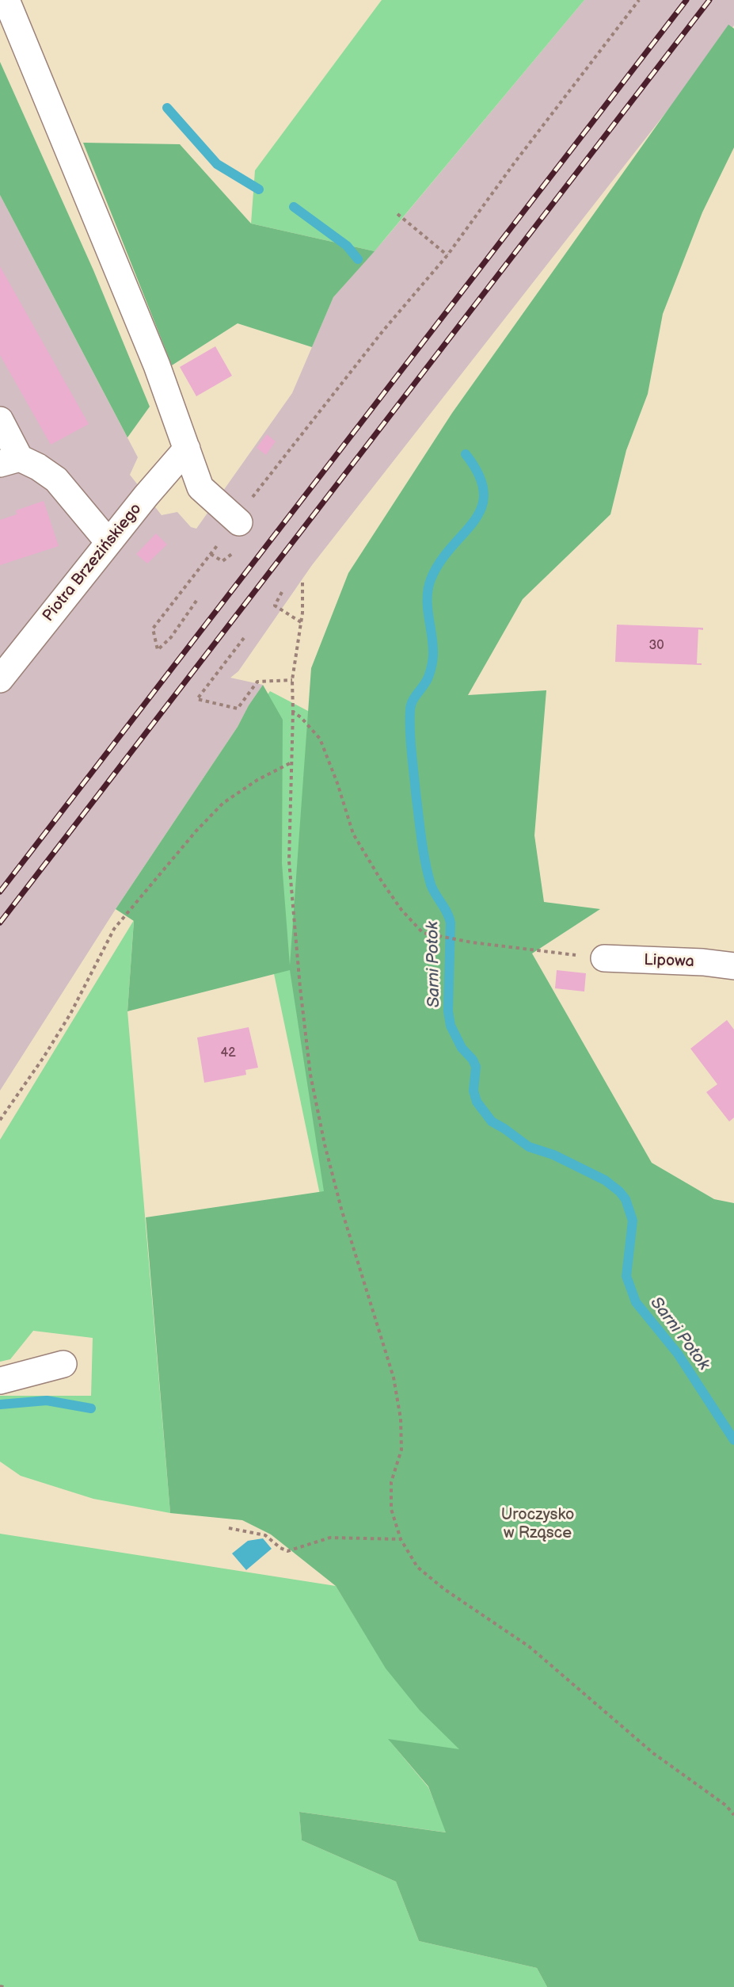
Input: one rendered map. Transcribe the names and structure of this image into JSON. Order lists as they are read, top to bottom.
{
  "streets": {
    "street": ["Piotra Brzezińskiego", "Lipowa"]
  },
  "water": ["Sarni Potok"],
  "parks": ["Uroczysko w Rząsce"],
  "house_numbers": ["30", "42"]
}
